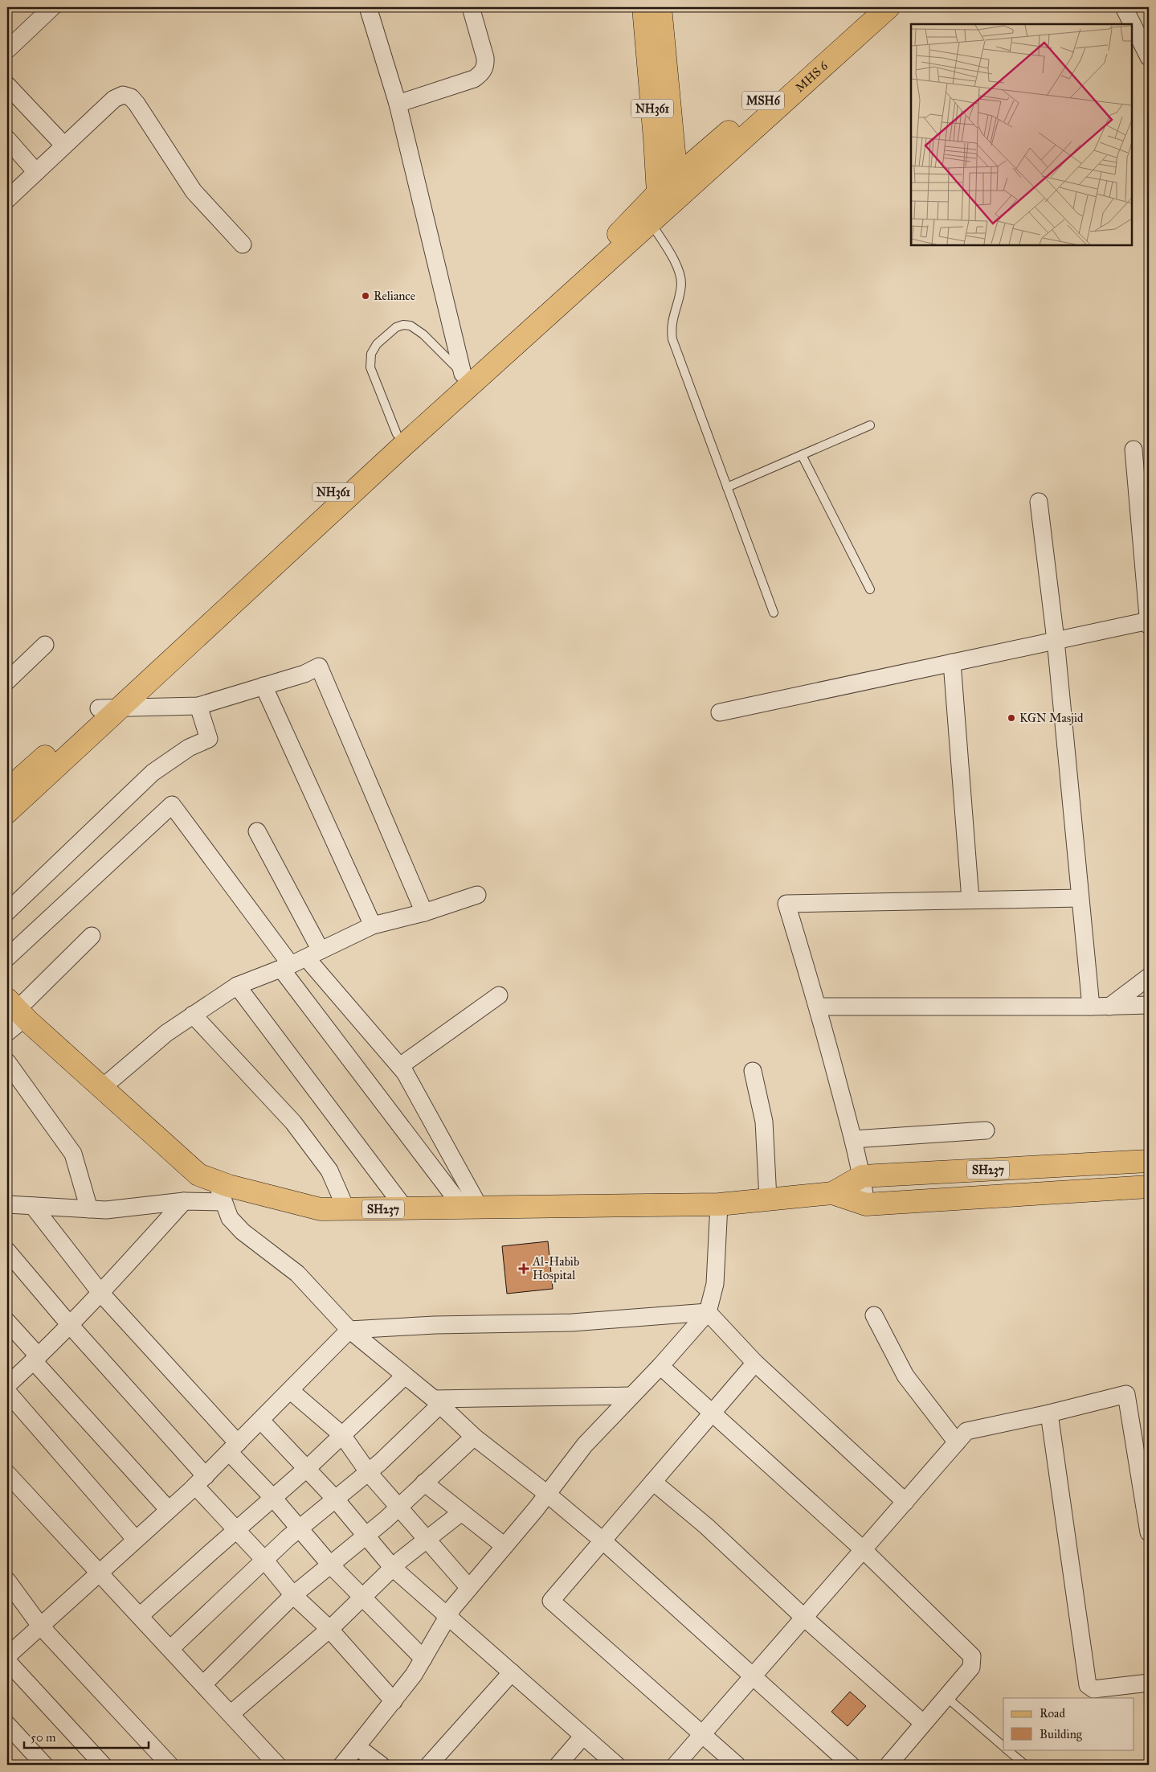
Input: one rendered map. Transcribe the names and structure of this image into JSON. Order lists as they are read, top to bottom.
{
  "streets": {
    "main road": [
      "MHS 6",
      "MSH6",
      "NH361",
      "SH237"
    ]
  },
  "crossings": [
    ["MHS 6", "MSH6"],
    ["MHS 6", "NH361"],
    ["MSH6", "NH361"]
  ],
  "places": {
    "other": ["Reliance", "KGN Masjid"],
    "health": ["Al-Habib Hospital"]
  },
  "legend": ["Road", "Building"],
  "scale_bar": "50 m"
}
